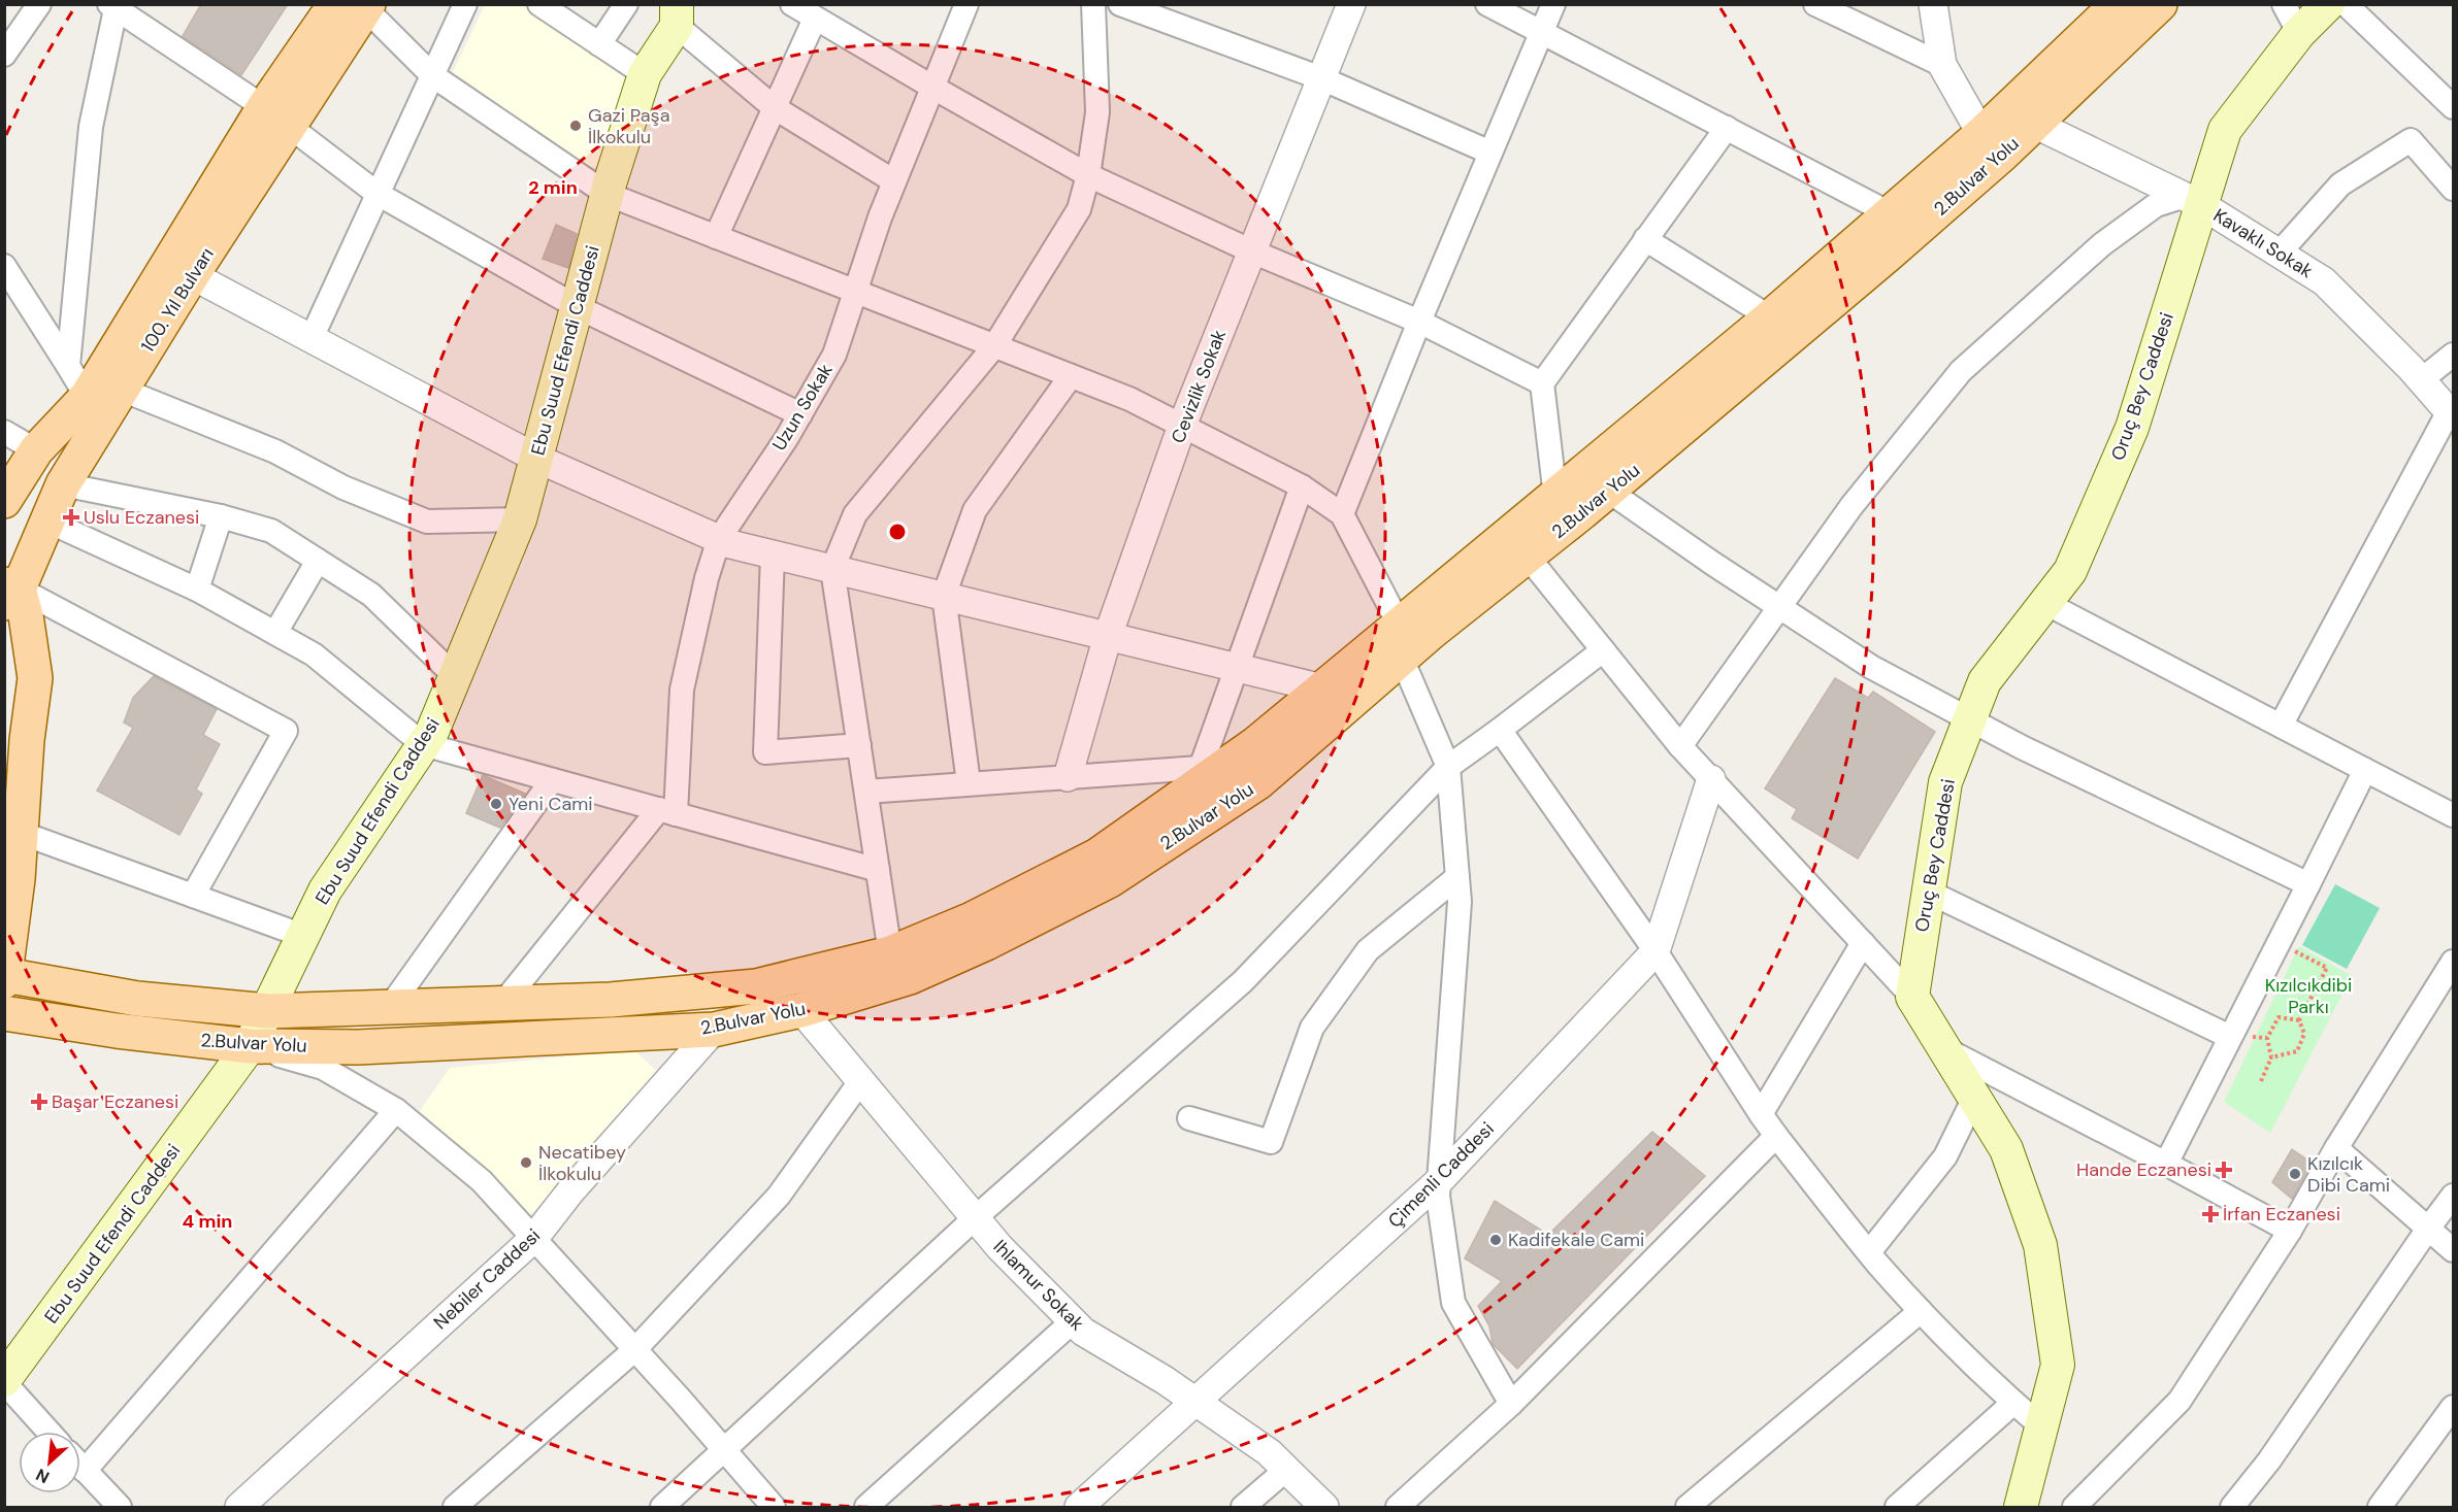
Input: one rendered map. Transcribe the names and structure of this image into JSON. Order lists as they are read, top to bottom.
{
  "streets": {
    "main road": [
      "2.Bulvar Yolu",
      "100. Yıl Bulvarı",
      "Ebu Suud Efendi Caddesi",
      "Oruç Bey Caddesi"
    ],
    "street": [
      "Kavaklı Sokak",
      "Cevizlik Sokak",
      "Uzun Sokak",
      "Çimenli Caddesi",
      "Nebiler Caddesi",
      "Ihlamur Sokak"
    ]
  },
  "crossings": [
    ["2.Bulvar Yolu", "Kavaklı Sokak"],
    ["2.Bulvar Yolu", "Ebu Suud Efendi Caddesi"],
    ["2.Bulvar Yolu", "Nebiler Caddesi"],
    ["2.Bulvar Yolu", "Ihlamur Sokak"],
    ["Kavaklı Sokak", "Oruç Bey Caddesi"],
    ["Çimenli Caddesi", "Ihlamur Sokak"]
  ],
  "parks": ["Kızılcıkdibi Parkı"],
  "places": {
    "other": [
      "Gazi Paşa İlkokulu",
      "Yeni Cami",
      "Necatibey İlkokulu",
      "Kızılcık Dibi Cami",
      "Kadifekale Cami"
    ],
    "health": [
      "Uslu Eczanesi",
      "Başar Eczanesi",
      "Hande Eczanesi",
      "İrfan Eczanesi"
    ]
  },
  "north": "bottom left",
  "rings": ["2 min", "4 min"]
}
